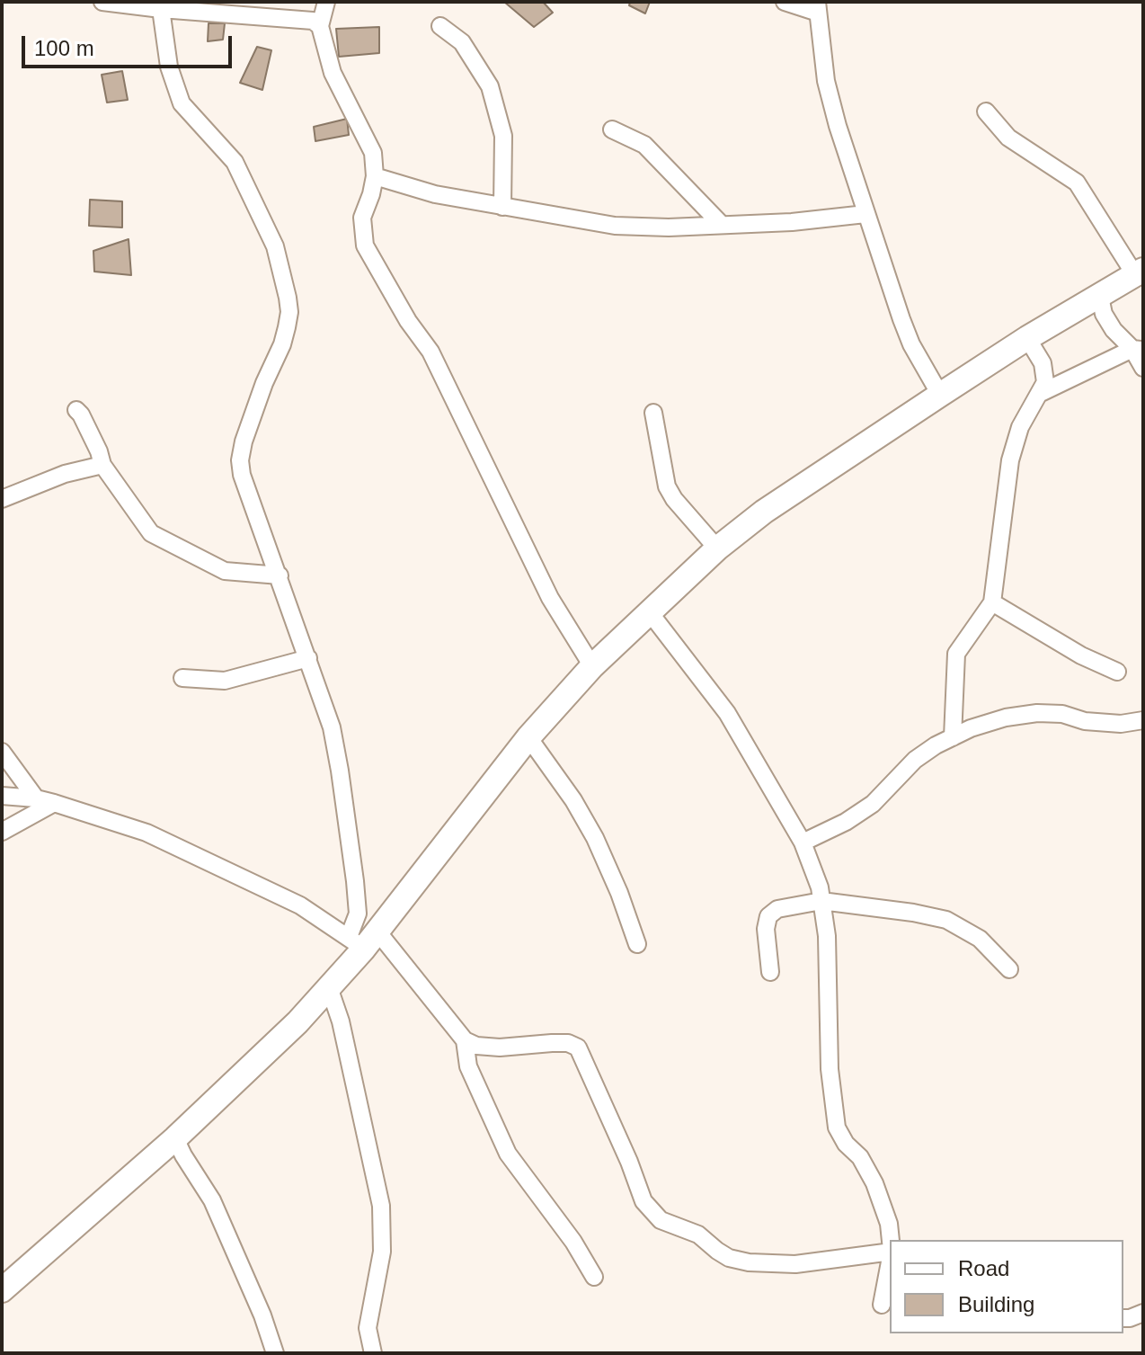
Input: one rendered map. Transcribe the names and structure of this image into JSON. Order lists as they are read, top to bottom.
{
  "legend": ["Road", "Building"],
  "scale_bar": "100 m"
}
